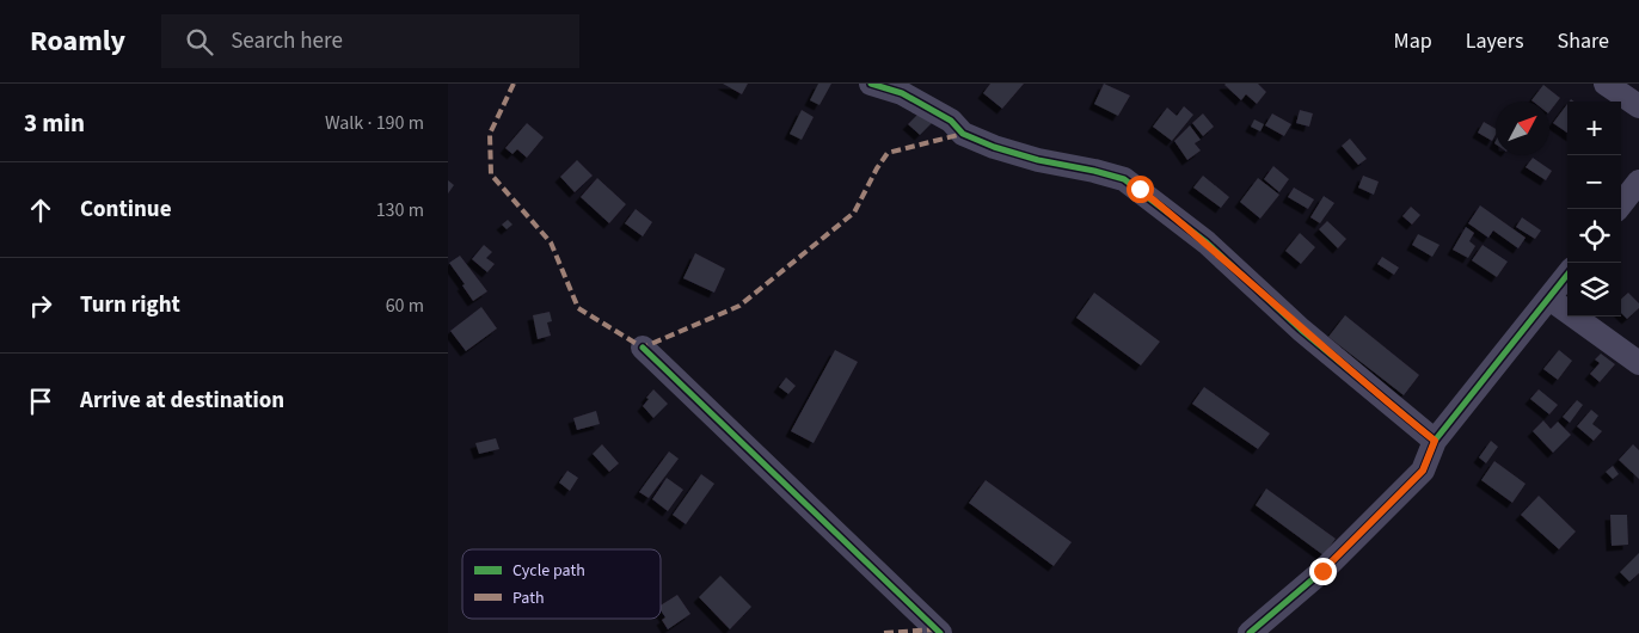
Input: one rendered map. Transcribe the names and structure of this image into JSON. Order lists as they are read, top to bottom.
{
  "legend": ["Cycle path", "Path"],
  "north": "top right",
  "page": {
    "header": "Roamly",
    "search": "Search here",
    "nav": ["Map", "Layers", "Share"],
    "heading": ["3 min", "Walk · 190 m"],
    "map_buttons": ["+", "−"],
    "list": [
      ["Continue", "130 m"],
      ["Turn right", "60 m"],
      "Arrive at destination"
    ]
  }
}
